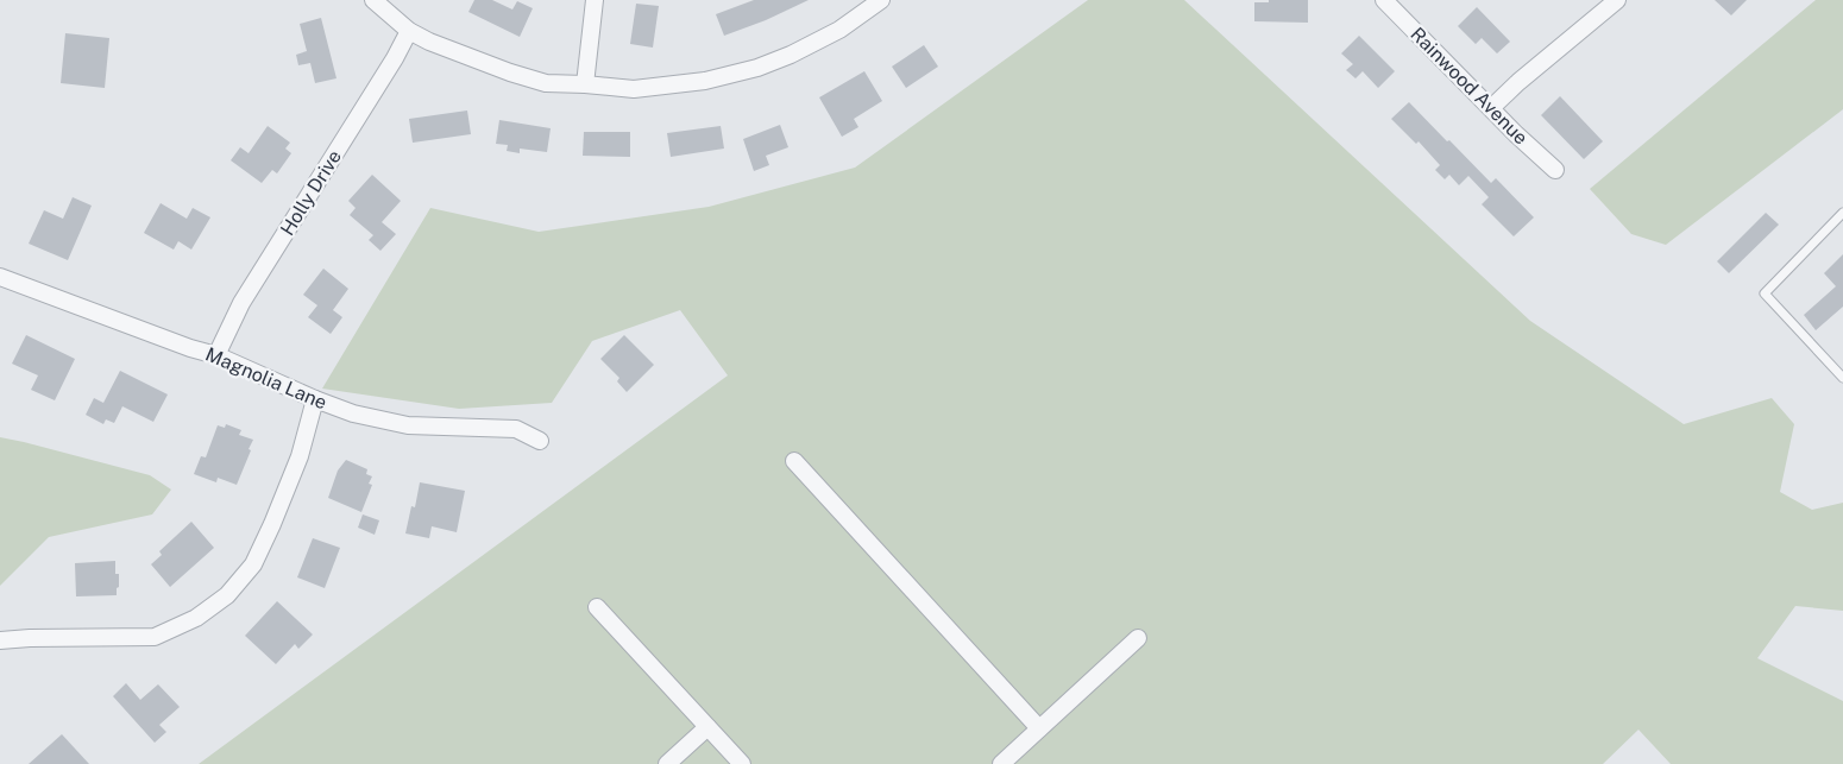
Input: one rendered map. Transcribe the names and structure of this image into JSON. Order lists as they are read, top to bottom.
{
  "streets": {
    "street": ["Rainwood Avenue", "Holly Drive", "Magnolia Lane"]
  },
  "crossings": [
    ["Holly Drive", "Magnolia Lane"]
  ]
}
